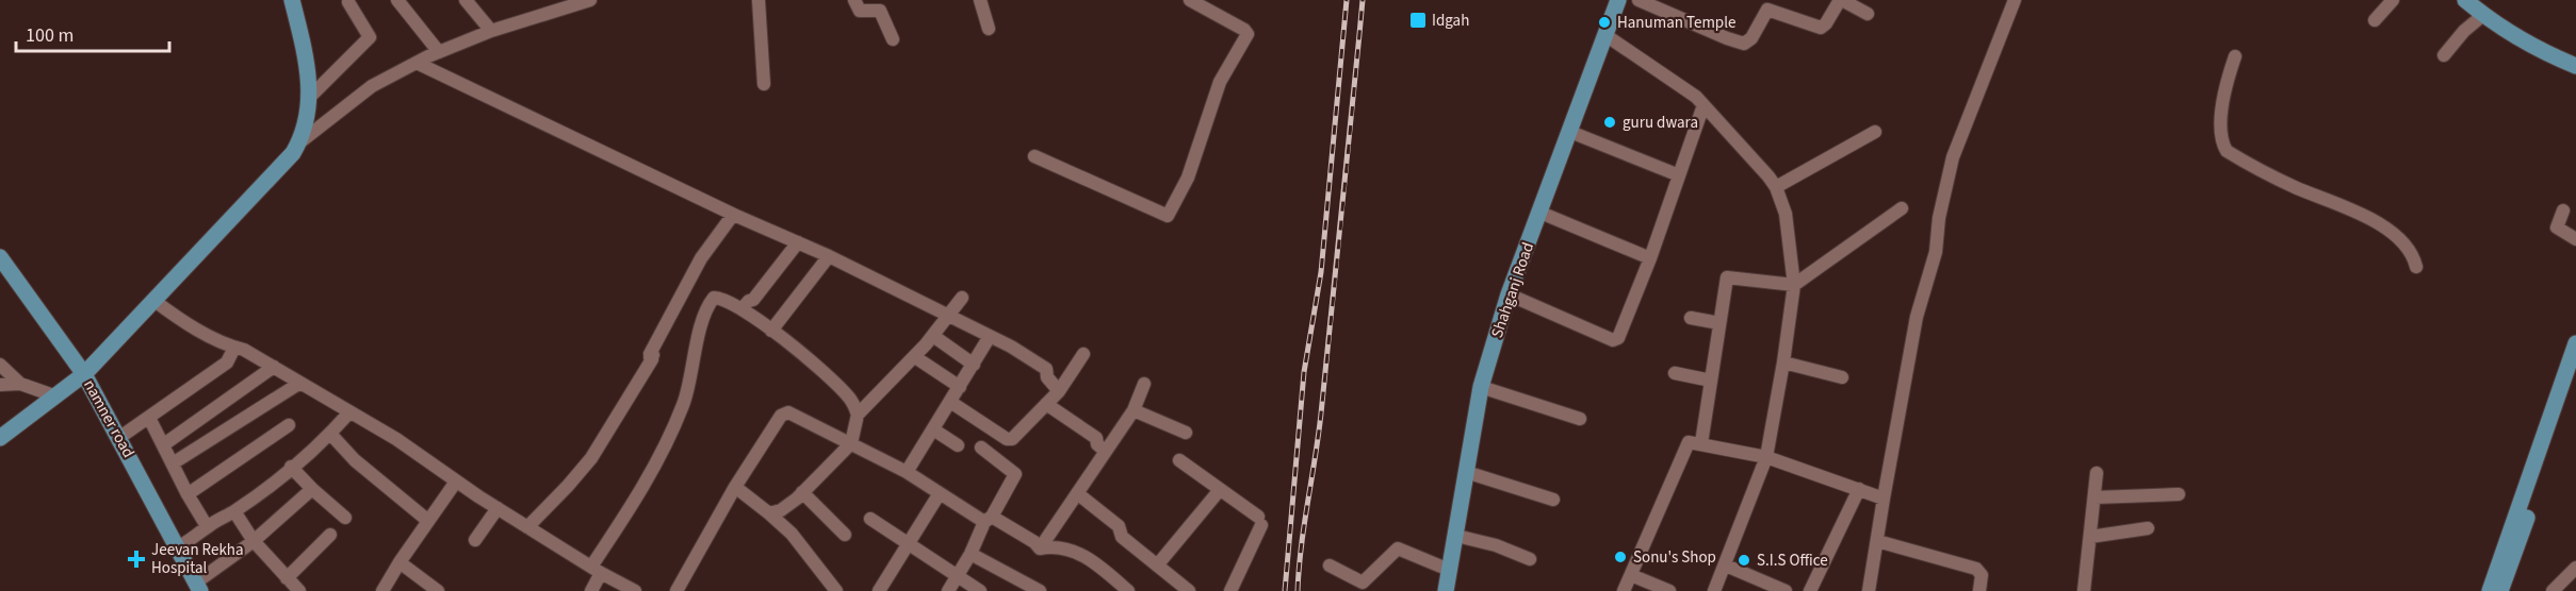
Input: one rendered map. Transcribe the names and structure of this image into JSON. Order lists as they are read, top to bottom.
{
  "streets": {
    "main road": ["Shahganj Road", "namner road"]
  },
  "places": {
    "transit": ["Idgah"],
    "other": [
      "Hanuman Temple",
      "guru dwara",
      "Sonu's Shop",
      "S.I.S Office"
    ],
    "health": ["Jeevan Rekha Hospital"]
  },
  "scale_bar": "100 m"
}
